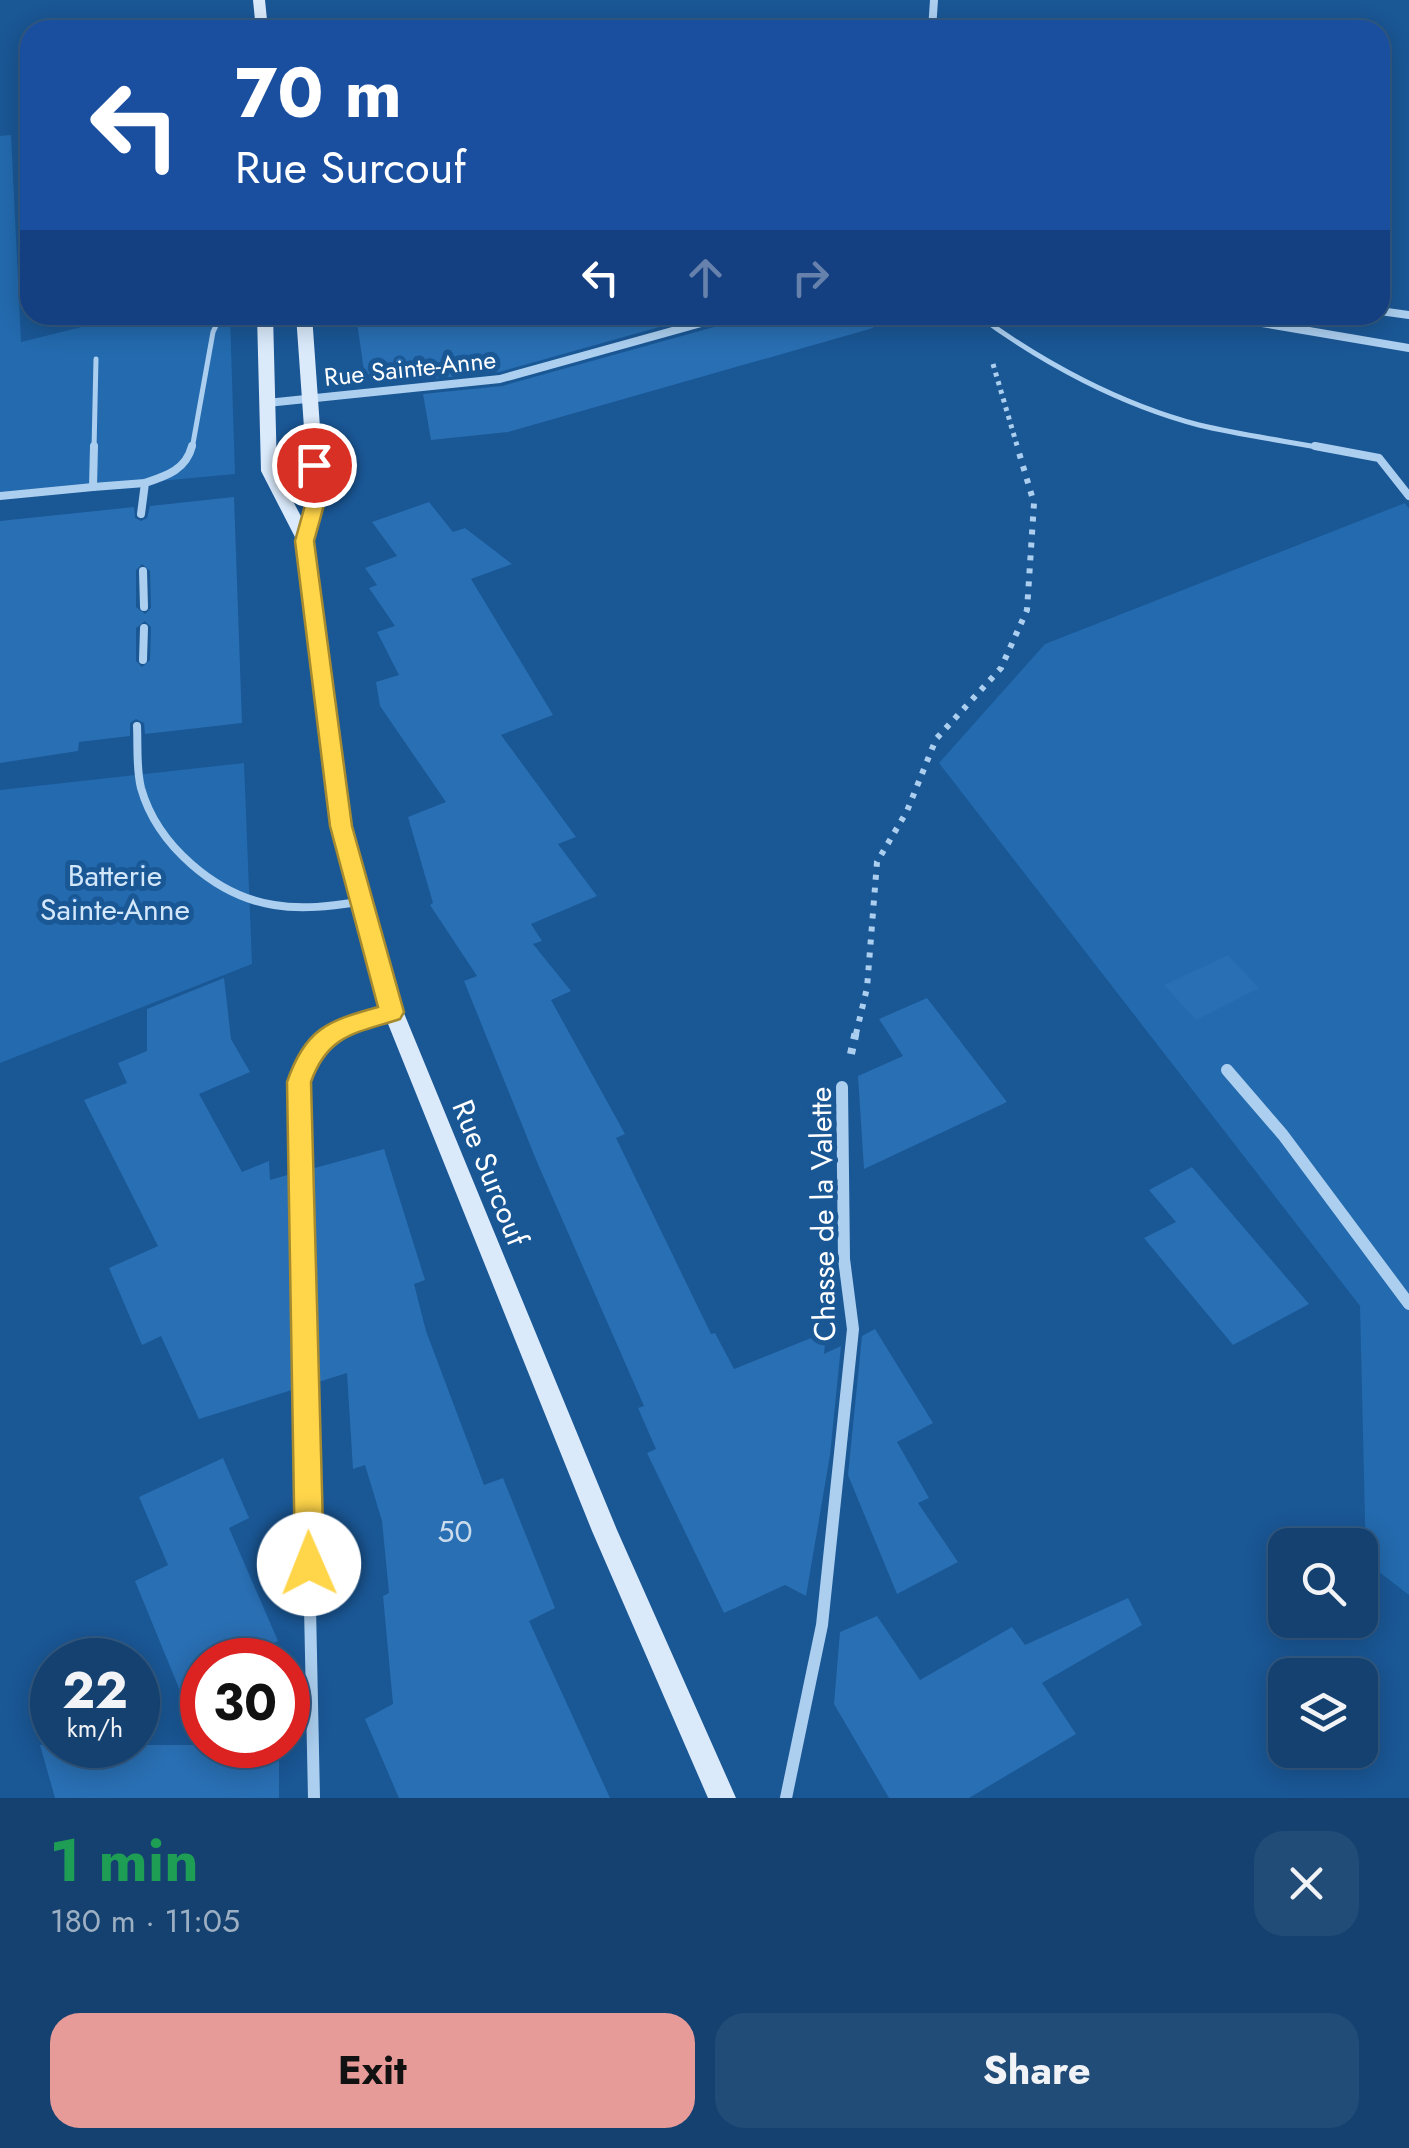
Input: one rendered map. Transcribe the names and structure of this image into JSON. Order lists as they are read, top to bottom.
{
  "streets": {
    "main road": ["Rue Surcouf"],
    "street": ["Rue Sainte-Anne", "Chasse de la Valette"]
  },
  "crossings": [
    ["Rue Sainte-Anne", "Rue Surcouf"]
  ],
  "parks": ["Batterie Sainte-Anne"],
  "house_numbers": ["50"],
  "page": {
    "turn": ["70 m", "Rue Surcouf"],
    "speed": "22 km/h",
    "limit": "30",
    "heading": ["1 min", "180 m · 11:05"],
    "buttons": ["Exit", "Share"]
  }
}
